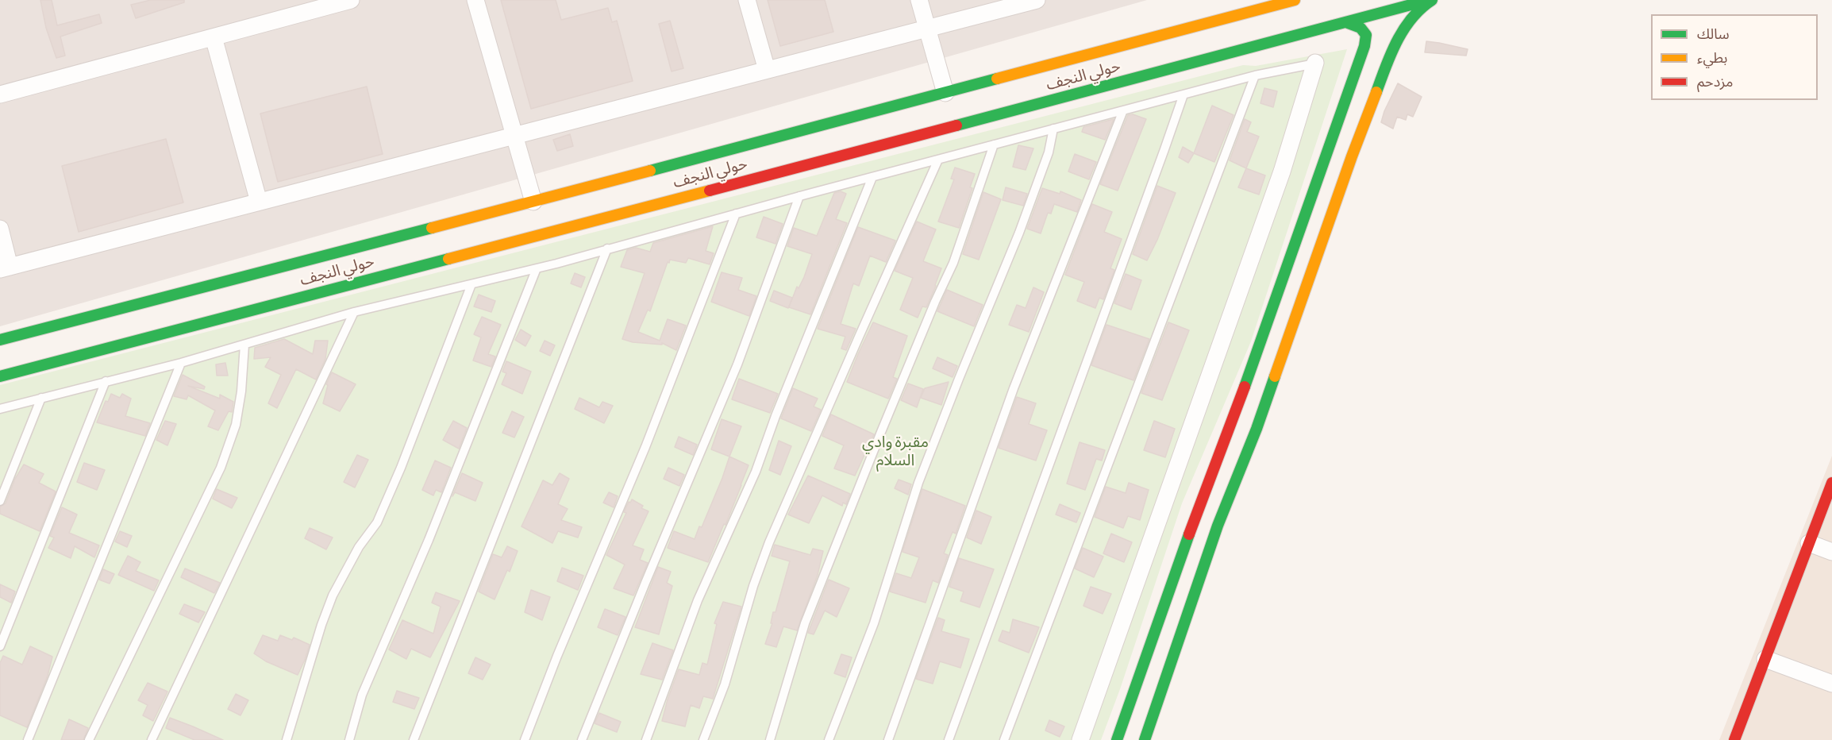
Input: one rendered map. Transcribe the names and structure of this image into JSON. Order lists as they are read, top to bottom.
{
  "streets": {
    "main road": ["حولي النجف"]
  },
  "parks": ["مقبرة وادي السلام"],
  "legend": ["سالك", "بطيء", "مزدحم"]
}
